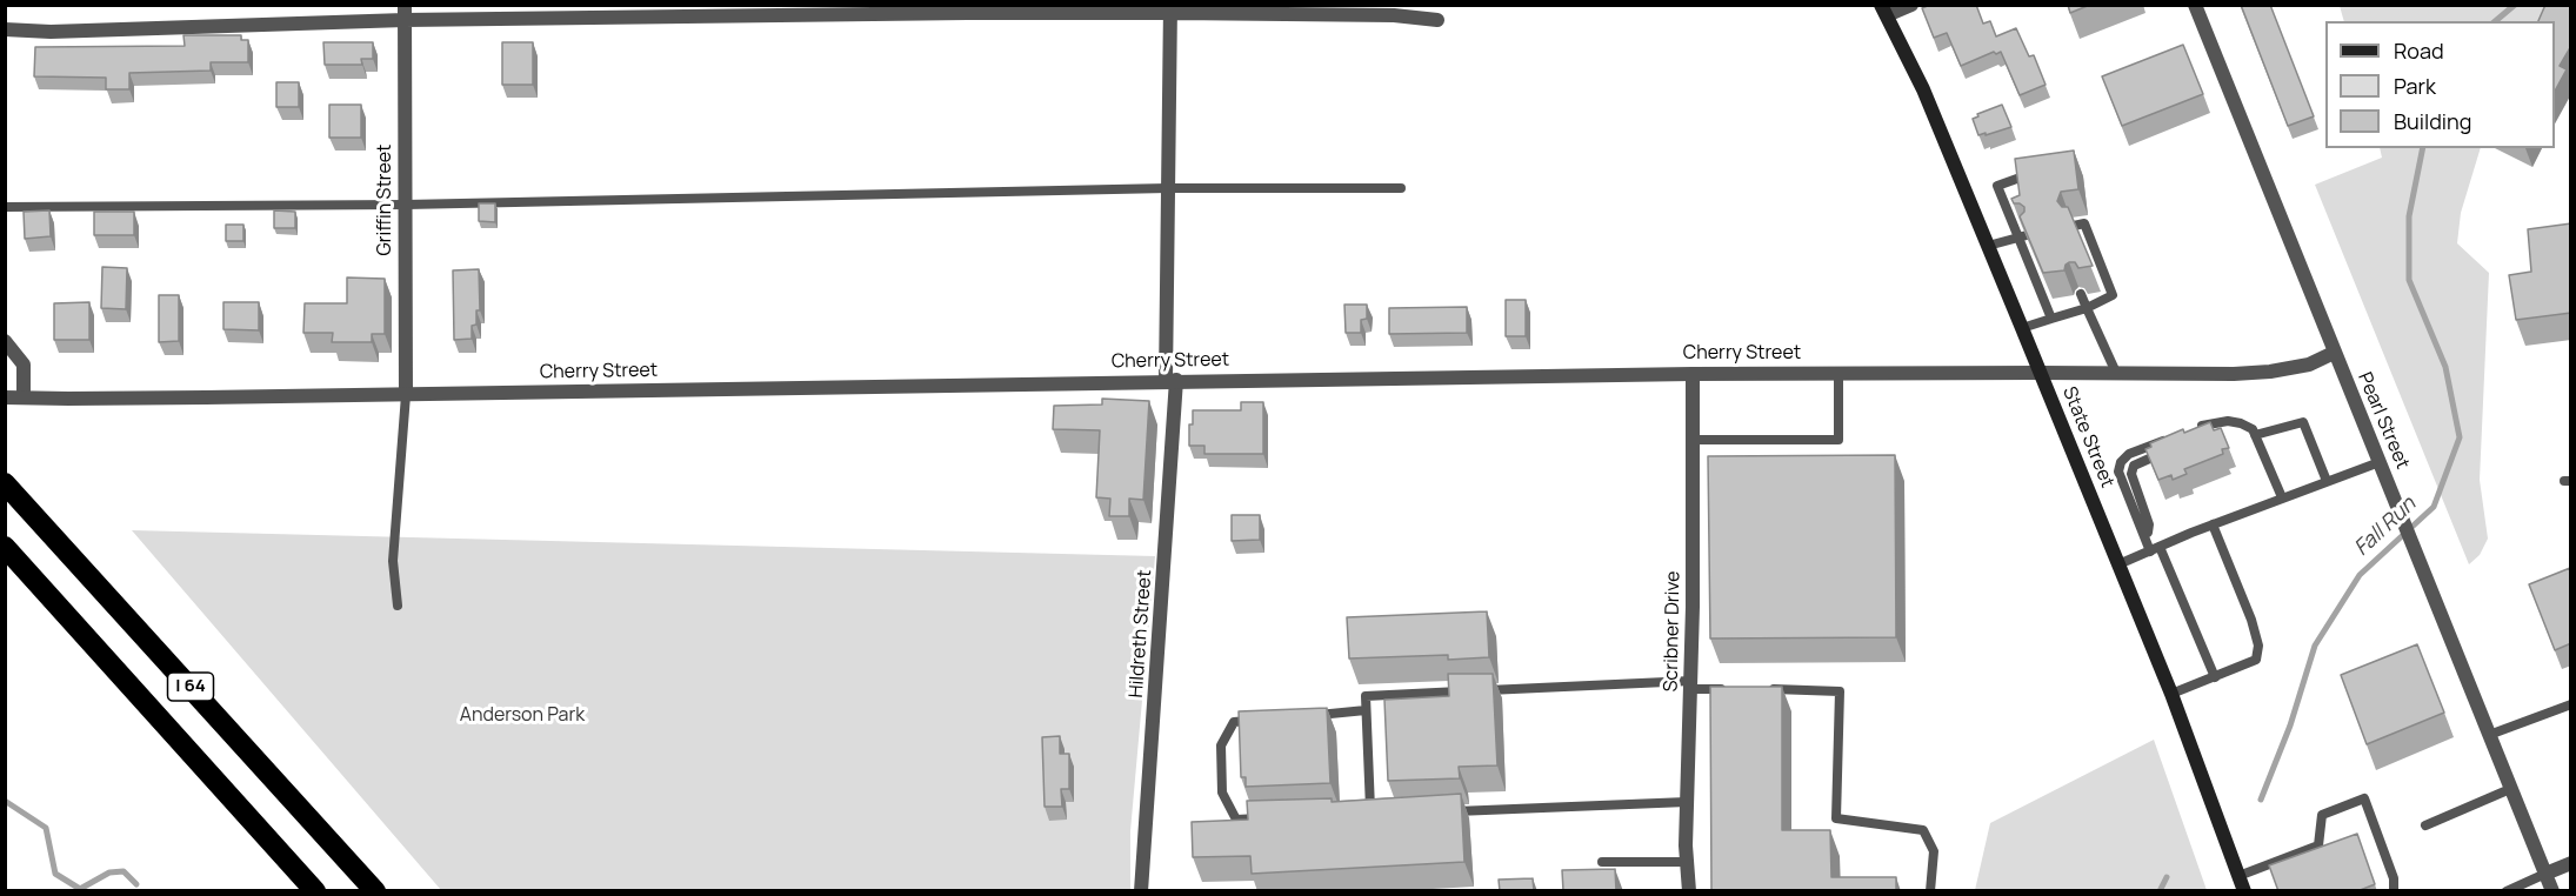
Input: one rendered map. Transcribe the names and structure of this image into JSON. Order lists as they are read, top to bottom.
{
  "streets": {
    "highway": ["I 64"],
    "main road": ["State Street"],
    "street": [
      "Griffin Street",
      "Cherry Street",
      "Pearl Street",
      "Scribner Drive",
      "Hildreth Street"
    ]
  },
  "crossings": [
    ["Griffin Street", "Cherry Street"],
    ["Cherry Street", "Pearl Street"],
    ["Cherry Street", "State Street"],
    ["Cherry Street", "Scribner Drive"],
    ["Cherry Street", "Hildreth Street"]
  ],
  "water": ["Fall Run"],
  "parks": ["Anderson Park"],
  "legend": ["Road", "Park", "Building"]
}
